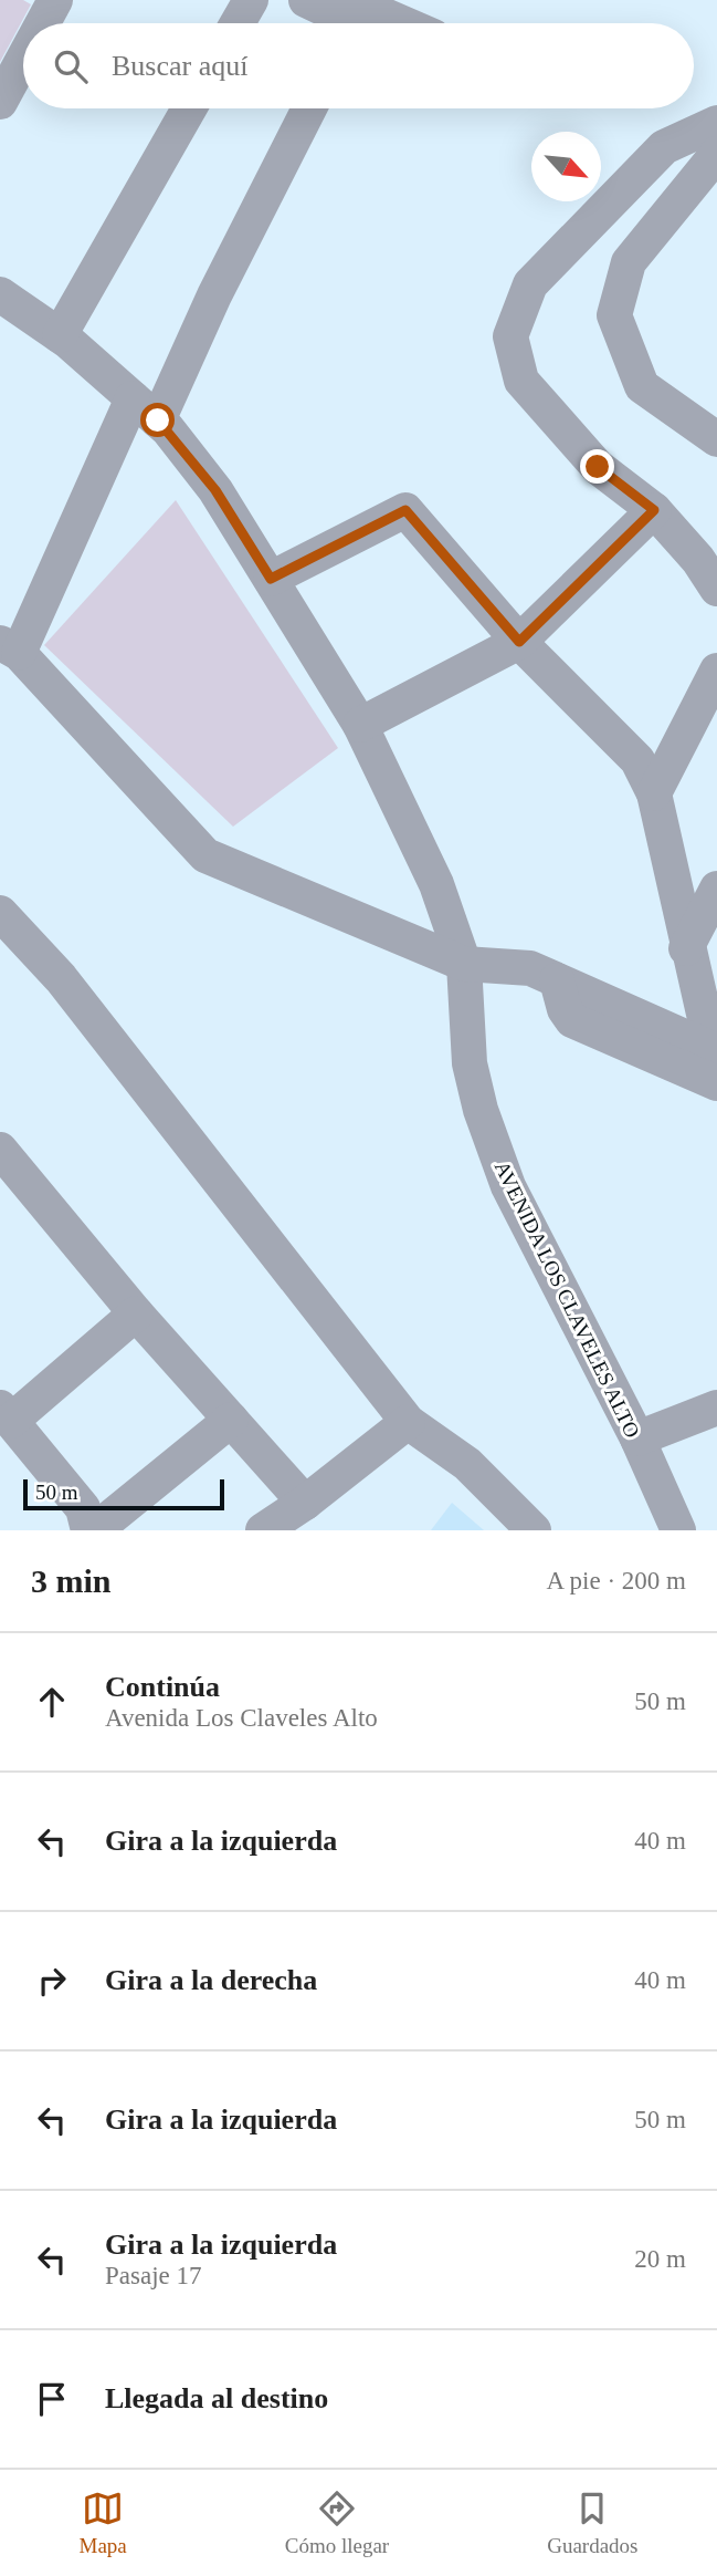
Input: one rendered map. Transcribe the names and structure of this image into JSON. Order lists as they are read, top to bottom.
{
  "streets": {
    "street": ["AVENIDA LOS CLAVELES ALTO"]
  },
  "scale_bar": "50 m",
  "north": "bottom right",
  "page": {
    "search": "Buscar aquí",
    "scale": "50 m",
    "heading": ["3 min", "A pie · 200 m"],
    "list": [
      ["Continúa", "Avenida Los Claveles Alto", "50 m"],
      ["Gira a la izquierda", "40 m"],
      ["Gira a la derecha", "40 m"],
      ["Gira a la izquierda", "50 m"],
      ["Gira a la izquierda", "Pasaje 17", "20 m"],
      "Llegada al destino"
    ],
    "nav": ["Mapa", "Cómo llegar", "Guardados"]
  }
}
